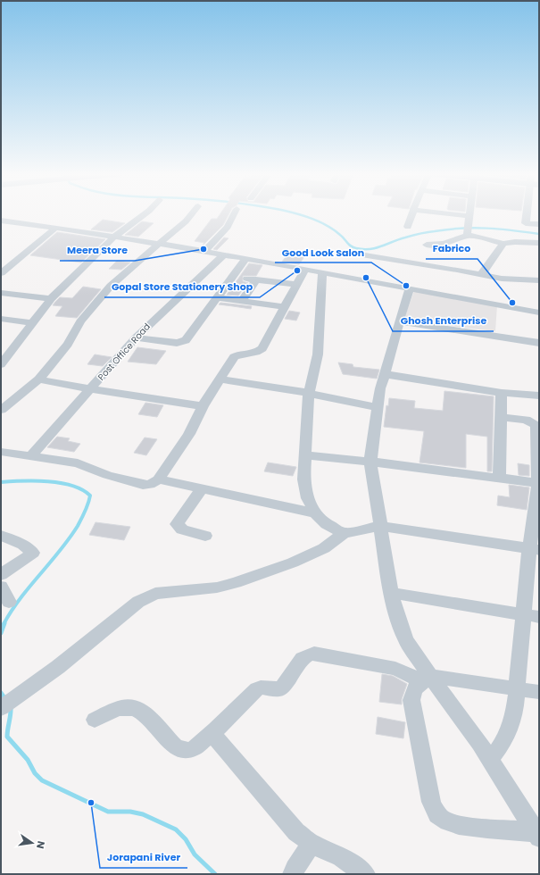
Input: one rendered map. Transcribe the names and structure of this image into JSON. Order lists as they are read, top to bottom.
{
  "streets": {
    "street": ["Post Office Road"]
  },
  "places": [
    "Meera Store",
    "Gopal Store Stationery Shop",
    "Ghosh Enterprise",
    "Good Look Salon",
    "Fabrico",
    "Jorapani River"
  ],
  "north": "right"
}
